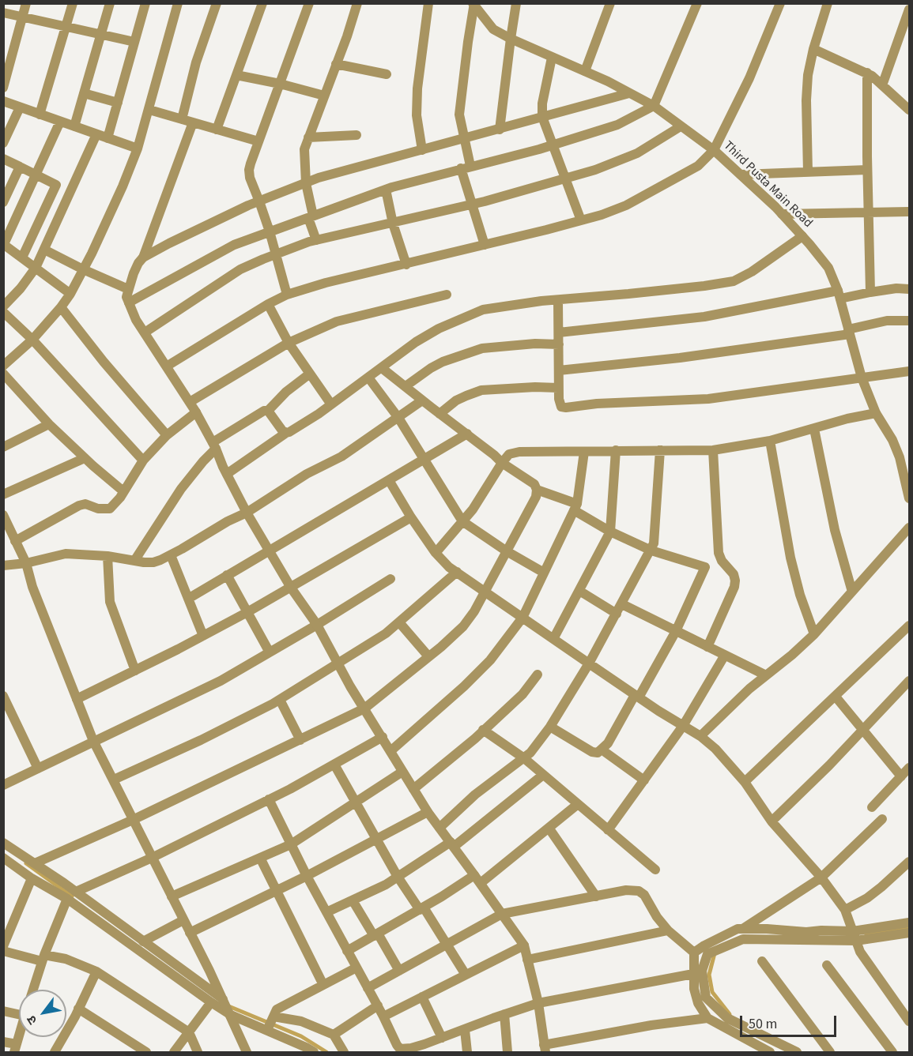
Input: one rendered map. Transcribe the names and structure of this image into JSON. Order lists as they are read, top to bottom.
{
  "streets": {
    "street": ["Third Pusta Main Road"]
  },
  "scale_bar": "50 m",
  "north": "bottom left"
}
